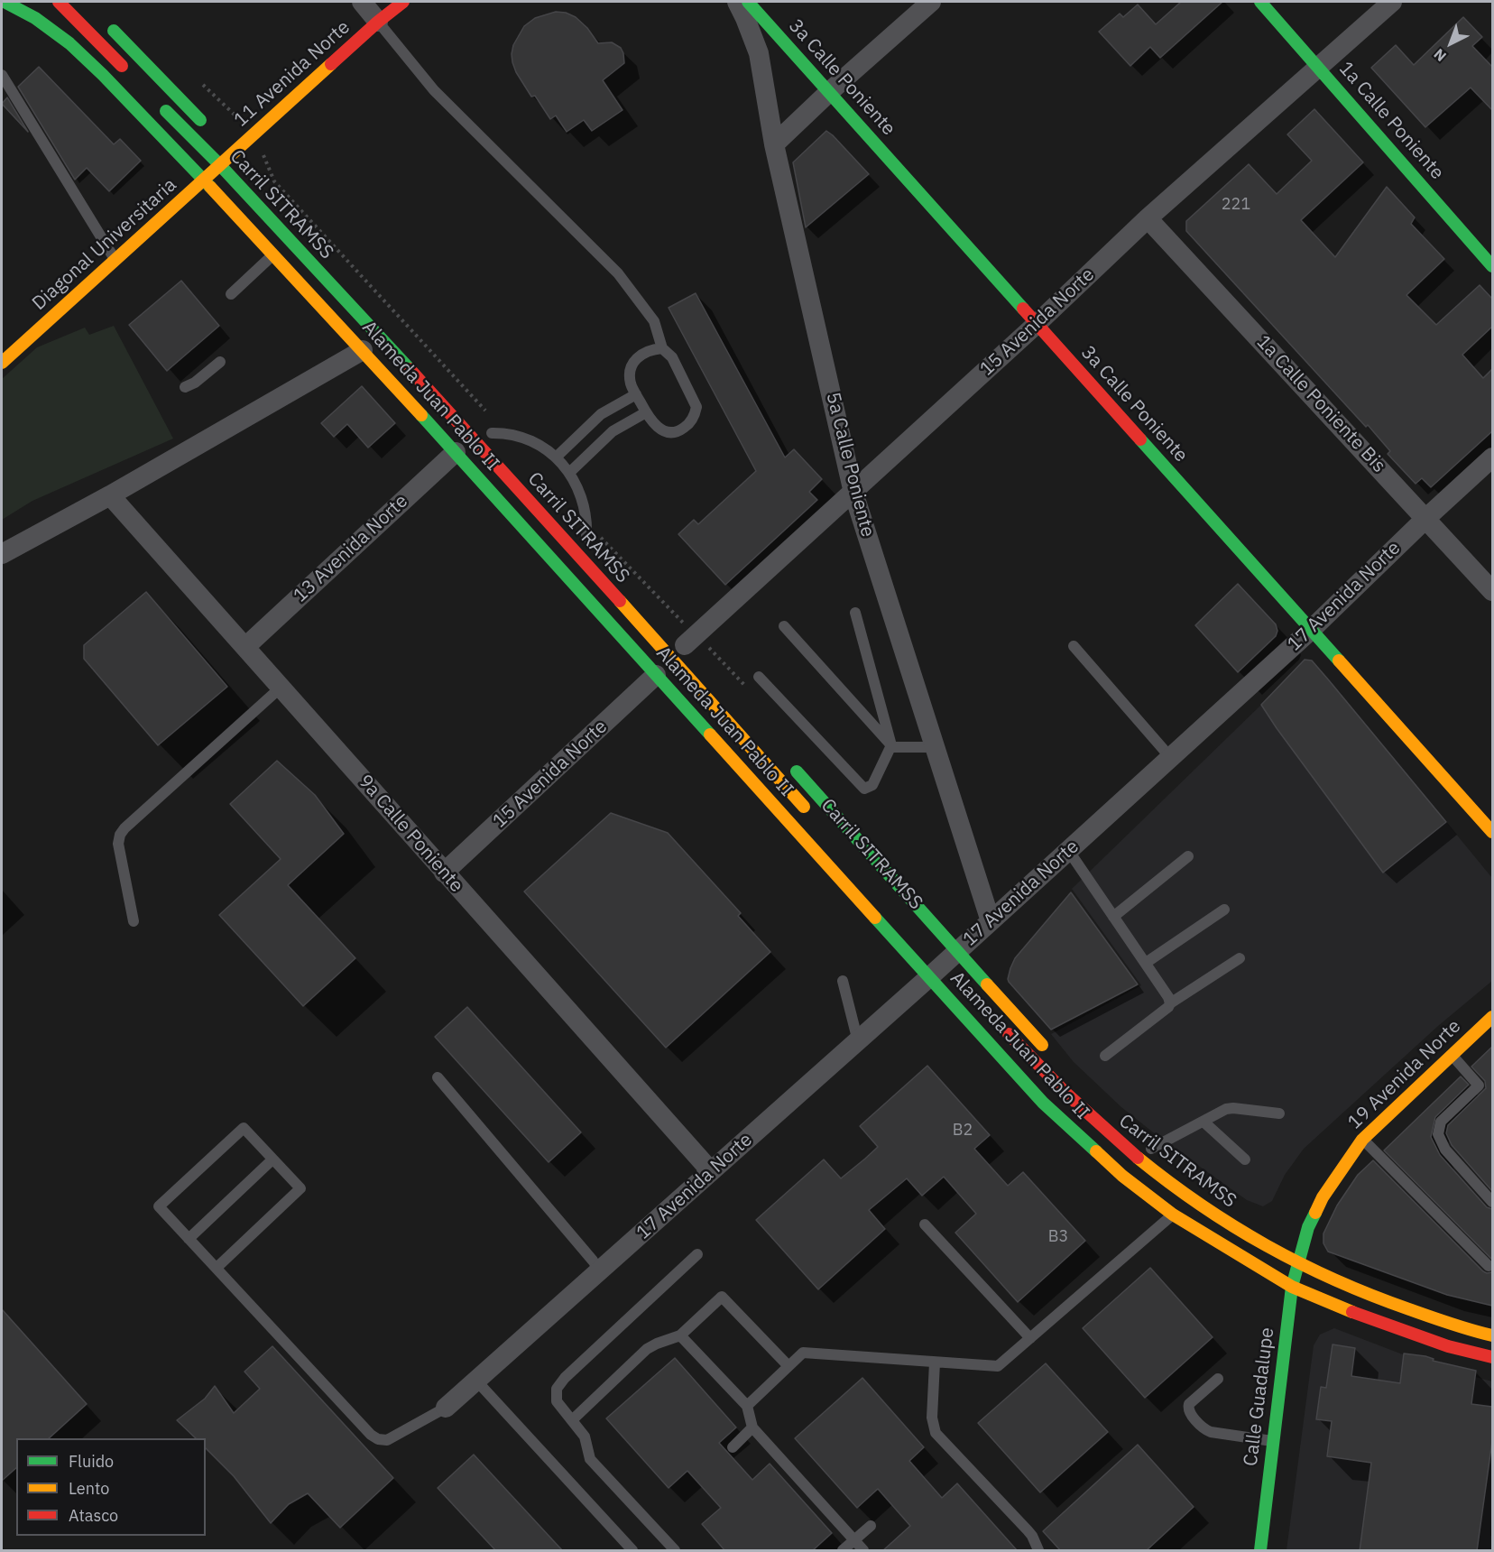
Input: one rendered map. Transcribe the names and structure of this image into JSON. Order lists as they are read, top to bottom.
{
  "streets": {
    "main road": [
      "11 Avenida Norte",
      "3a Calle Poniente",
      "1a Calle Poniente",
      "Carril SITRAMSS",
      "Diagonal Universitaria",
      "Alameda Juan Pablo II",
      "19 Avenida Norte",
      "Calle Guadalupe"
    ],
    "street": [
      "15 Avenida Norte",
      "1a Calle Poniente Bis",
      "5a Calle Poniente",
      "13 Avenida Norte",
      "17 Avenida Norte",
      "9a Calle Poniente"
    ]
  },
  "crossings": [
    ["11 Avenida Norte", "Diagonal Universitaria"],
    ["3a Calle Poniente", "15 Avenida Norte"],
    ["3a Calle Poniente", "17 Avenida Norte"],
    ["1a Calle Poniente", "15 Avenida Norte"],
    ["Carril SITRAMSS", "Diagonal Universitaria"],
    ["Carril SITRAMSS", "Calle Guadalupe"],
    ["Diagonal Universitaria", "Alameda Juan Pablo II"],
    ["15 Avenida Norte", "Alameda Juan Pablo II"],
    ["15 Avenida Norte", "1a Calle Poniente Bis"],
    ["15 Avenida Norte", "5a Calle Poniente"],
    ["15 Avenida Norte", "9a Calle Poniente"],
    ["Alameda Juan Pablo II", "13 Avenida Norte"],
    ["Alameda Juan Pablo II", "17 Avenida Norte"],
    ["Alameda Juan Pablo II", "Calle Guadalupe"],
    ["1a Calle Poniente Bis", "17 Avenida Norte"],
    ["5a Calle Poniente", "17 Avenida Norte"],
    ["13 Avenida Norte", "9a Calle Poniente"],
    ["17 Avenida Norte", "9a Calle Poniente"],
    ["19 Avenida Norte", "Calle Guadalupe"]
  ],
  "house_numbers": ["221", "B2", "B3"],
  "legend": ["Fluido", "Lento", "Atasco"],
  "north": "bottom left"
}
